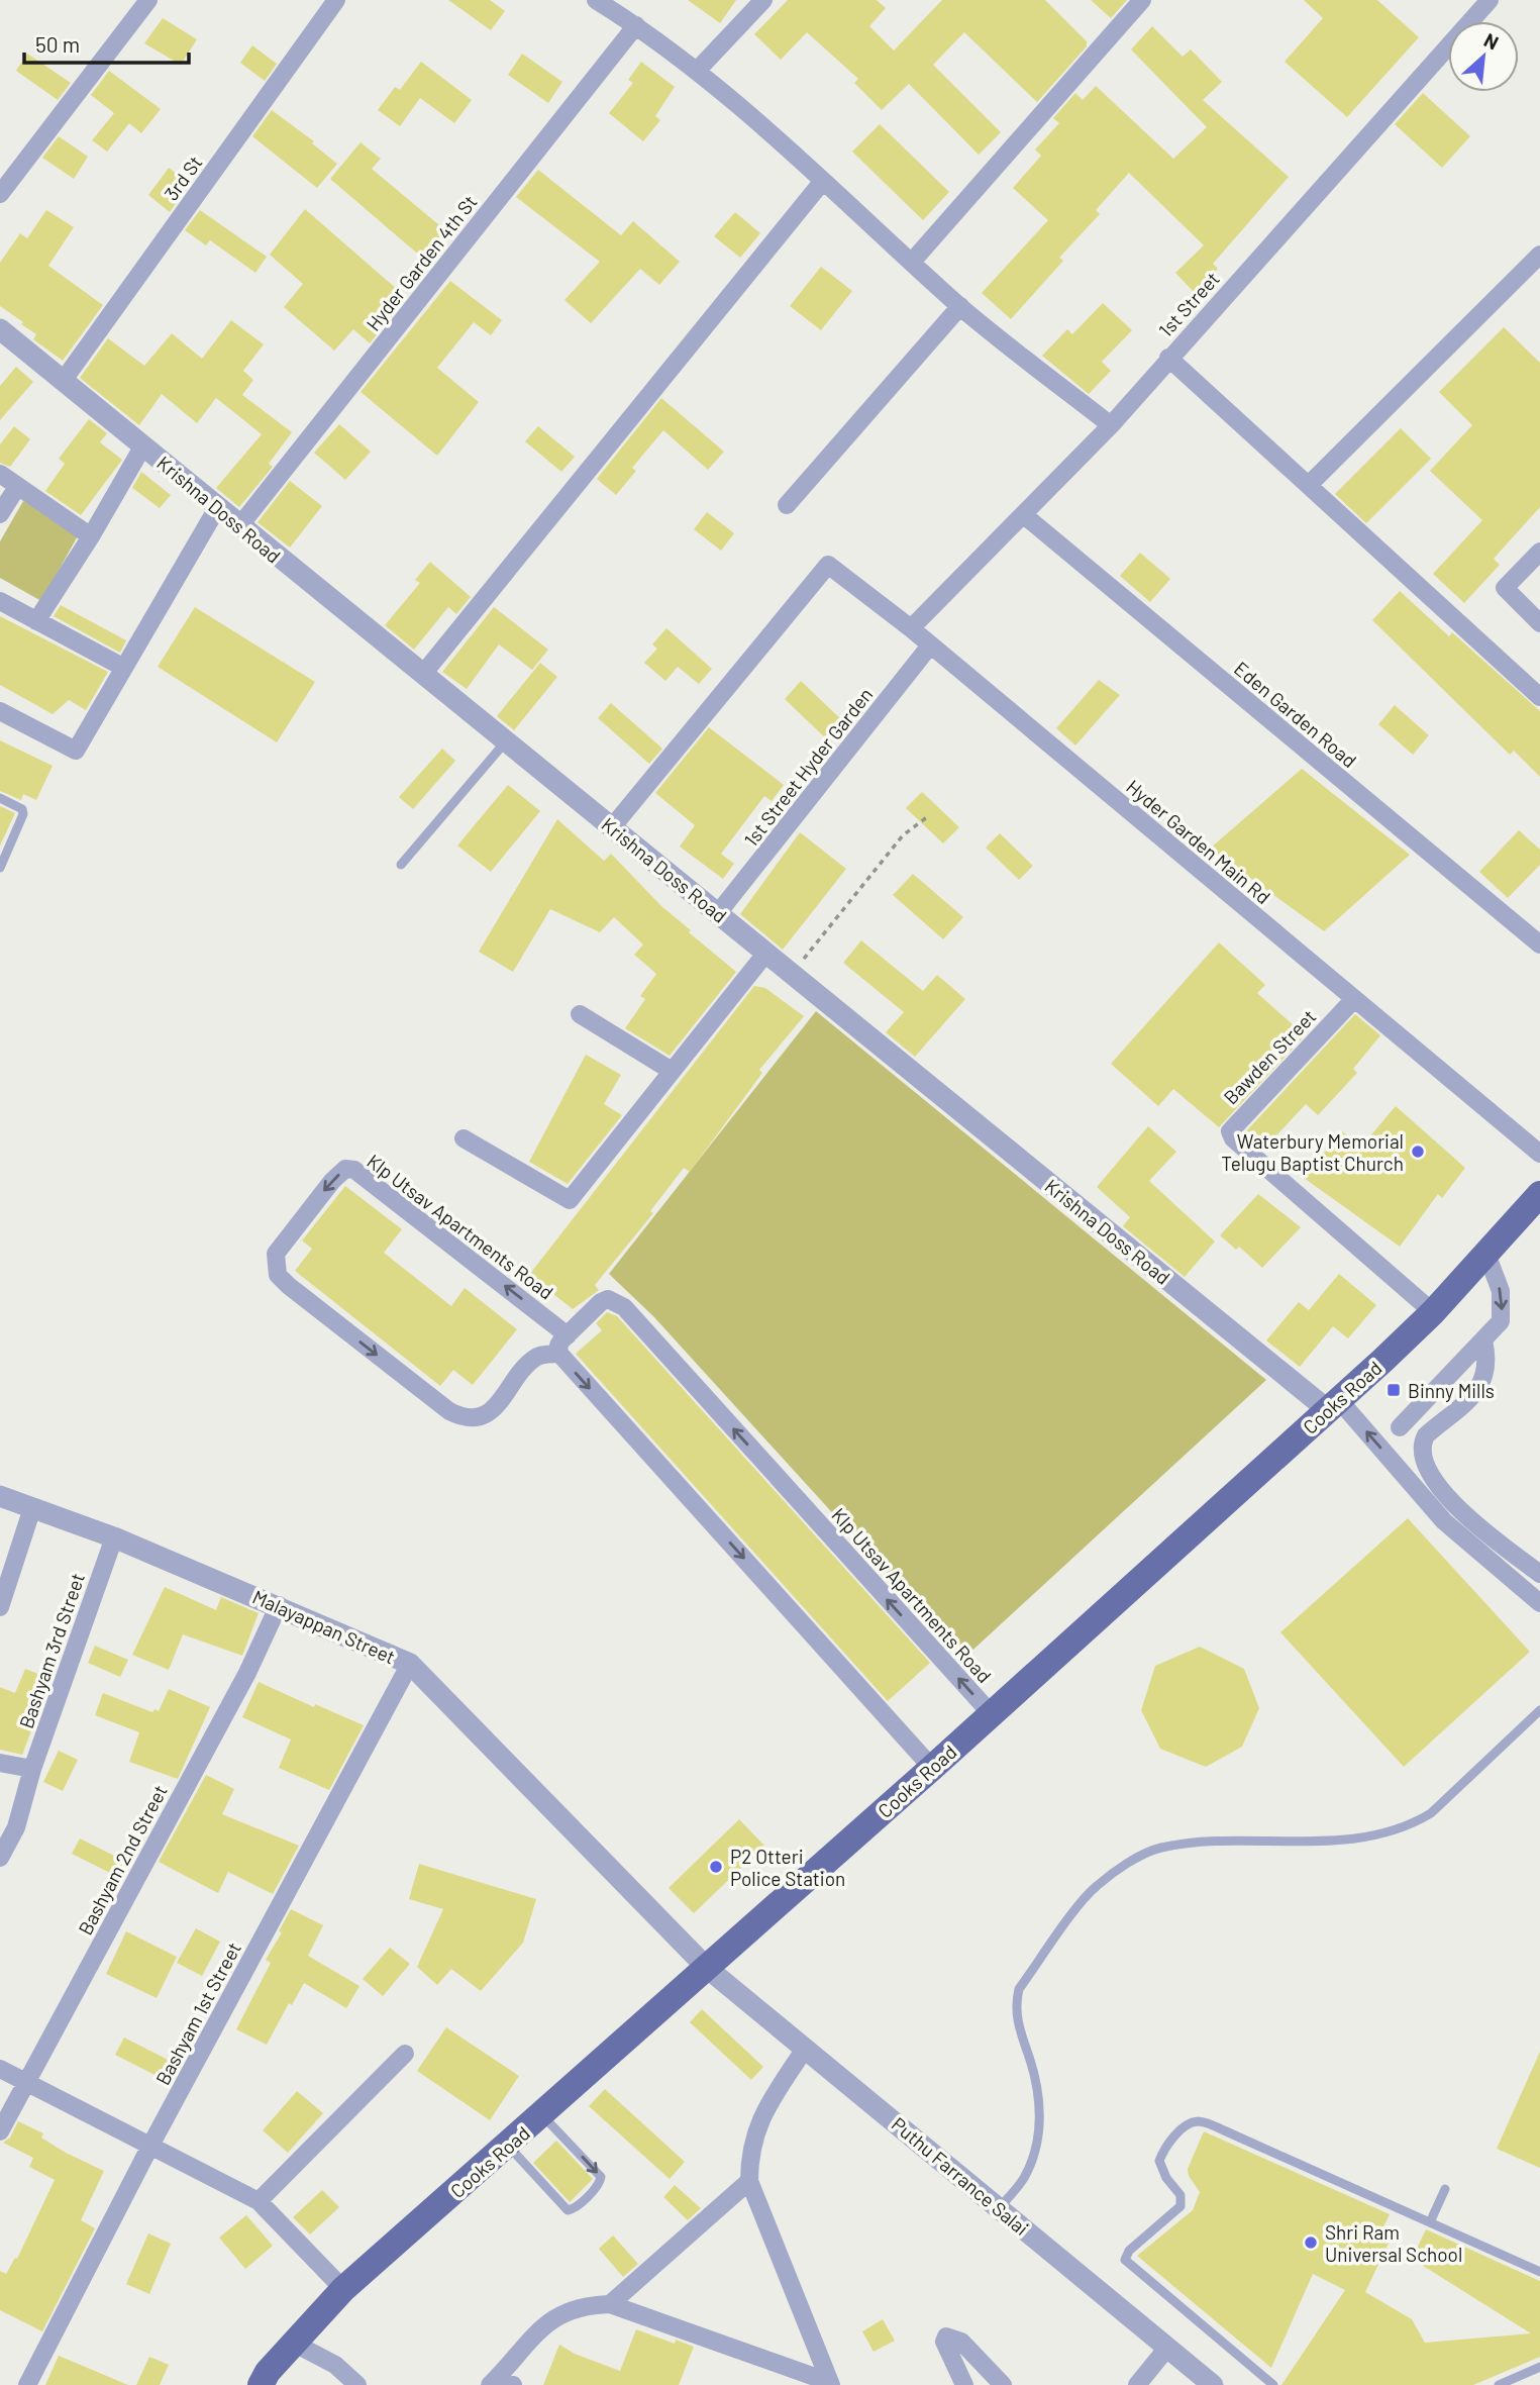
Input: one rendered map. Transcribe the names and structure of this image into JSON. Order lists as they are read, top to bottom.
{
  "streets": {
    "main road": ["Cooks Road"],
    "street": [
      "3rd St",
      "Hyder Garden 4th St",
      "1st Street",
      "Krishna Doss Road",
      "Eden Garden Road",
      "1st Street Hyder Garden",
      "Hyder Garden Main Rd",
      "Bawden Street",
      "Klp Utsav Apartments Road",
      "Malayappan Street",
      "Bashyam 3rd Street",
      "Bashyam 2nd Street",
      "Bashyam 1st Street",
      "Puthu Farrance Salai"
    ]
  },
  "crossings": [
    ["3rd St", "Krishna Doss Road"],
    ["Hyder Garden 4th St", "Krishna Doss Road"],
    ["1st Street", "Eden Garden Road"],
    ["1st Street", "Hyder Garden Main Rd"],
    ["Krishna Doss Road", "1st Street Hyder Garden"],
    ["Krishna Doss Road", "Hyder Garden Main Rd"],
    ["Krishna Doss Road", "Cooks Road"],
    ["1st Street Hyder Garden", "Hyder Garden Main Rd"],
    ["Hyder Garden Main Rd", "Bawden Street"],
    ["Bawden Street", "Cooks Road"],
    ["Klp Utsav Apartments Road", "Cooks Road"],
    ["Cooks Road", "Malayappan Street"],
    ["Cooks Road", "Puthu Farrance Salai"],
    ["Malayappan Street", "Bashyam 3rd Street"],
    ["Malayappan Street", "Bashyam 2nd Street"],
    ["Malayappan Street", "Bashyam 1st Street"],
    ["Malayappan Street", "Puthu Farrance Salai"]
  ],
  "places": {
    "other": ["Waterbury Memorial Telugu Baptist Church", "P2 Otteri Police Station", "Shri Ram Universal School"],
    "transit": ["Binny Mills"]
  },
  "scale_bar": "50 m",
  "north": "top right"
}
